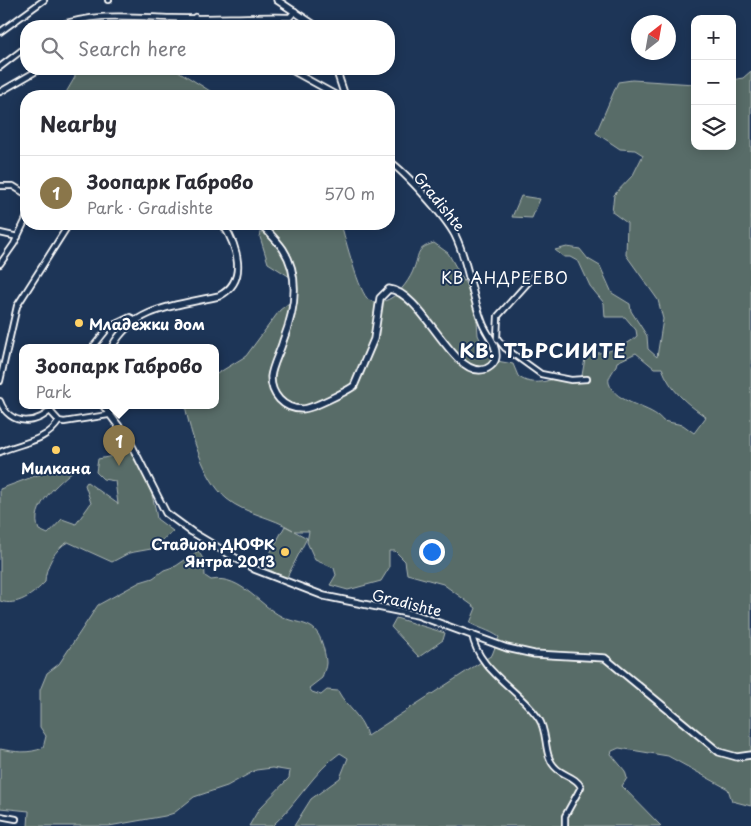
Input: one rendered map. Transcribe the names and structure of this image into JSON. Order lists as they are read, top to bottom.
{
  "streets": {
    "street": ["Gradishte"]
  },
  "districts": ["КВ АНДРЕЕВО", "КВ. ТЪРСИИТЕ"],
  "places": ["Младежки дом", "Милкана", "Стадион ДЮФК Янтра 2013"],
  "north": "top right",
  "page": {
    "map_buttons": ["+", "−"],
    "search": "Search here",
    "heading": "Nearby",
    "list": [
      {
        "mark": "1",
        "name": "Зоопарк Габрово",
        "note": "Park · Gradishte",
        "value": "570 m"
      }
    ],
    "popup": ["Зоопарк Габрово", "Park"],
    "pins": "1"
  }
}
